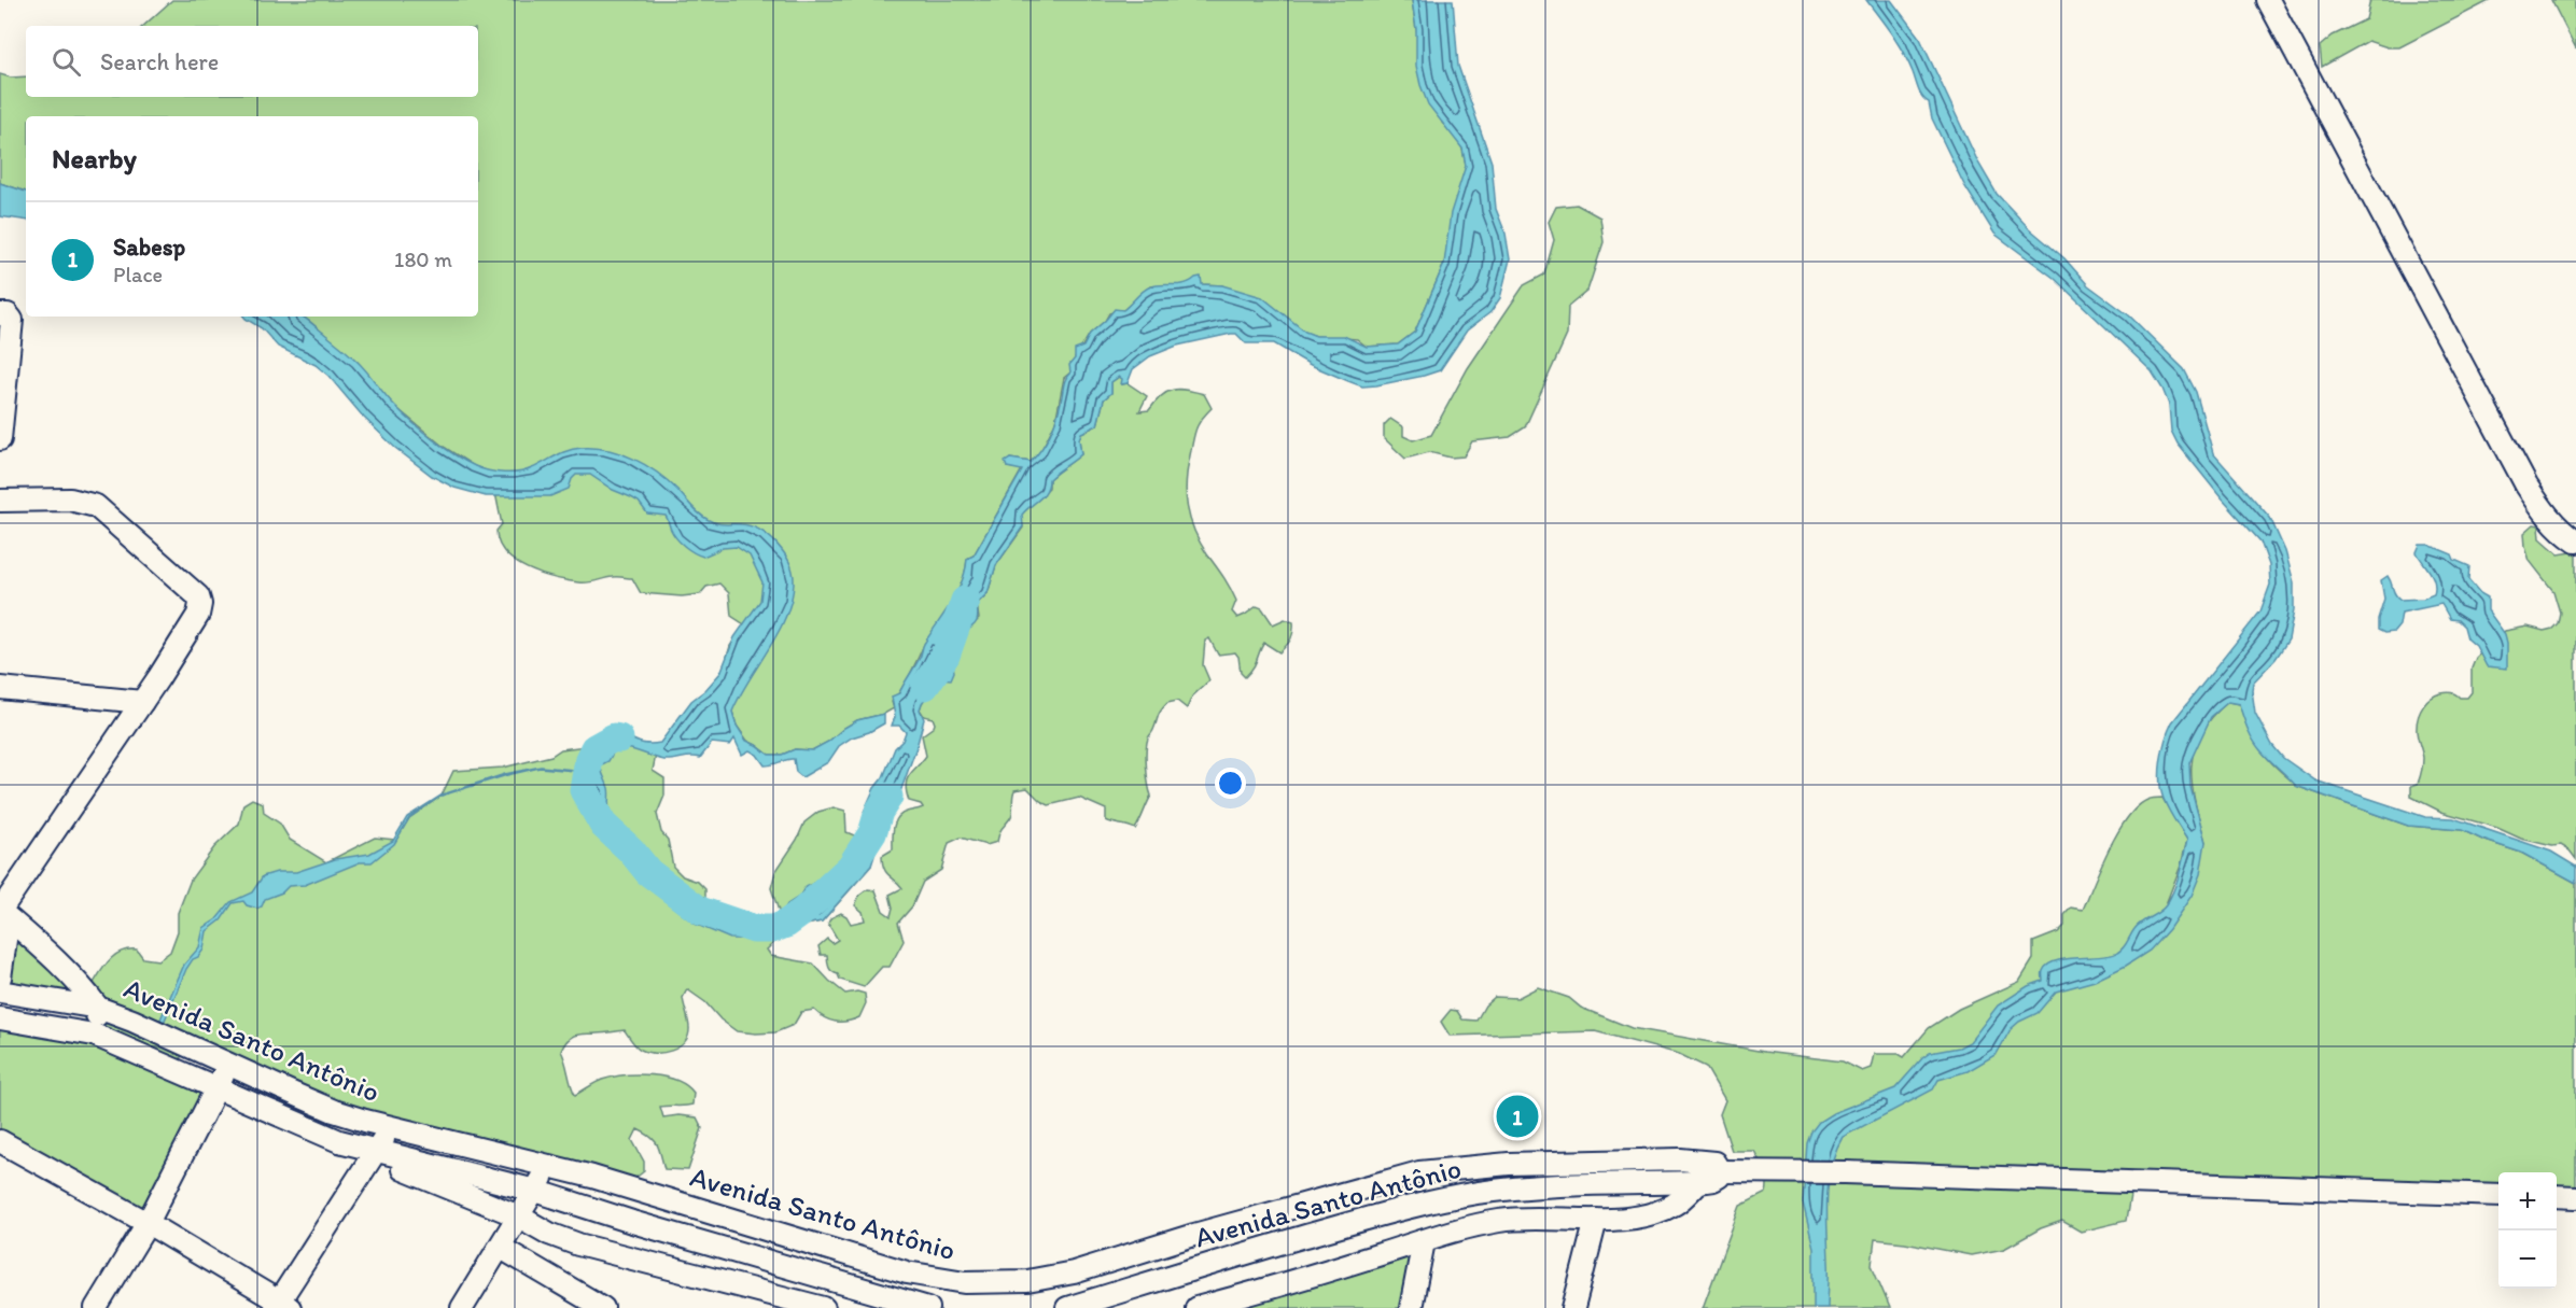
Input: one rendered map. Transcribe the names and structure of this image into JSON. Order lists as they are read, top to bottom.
{
  "streets": {
    "street": ["Avenida Santo Antônio"]
  },
  "page": {
    "search": "Search here",
    "heading": "Nearby",
    "list": [
      {
        "mark": "1",
        "name": "Sabesp",
        "note": "Place",
        "value": "180 m"
      }
    ],
    "pins": "1",
    "map_buttons": ["+", "−"]
  }
}
